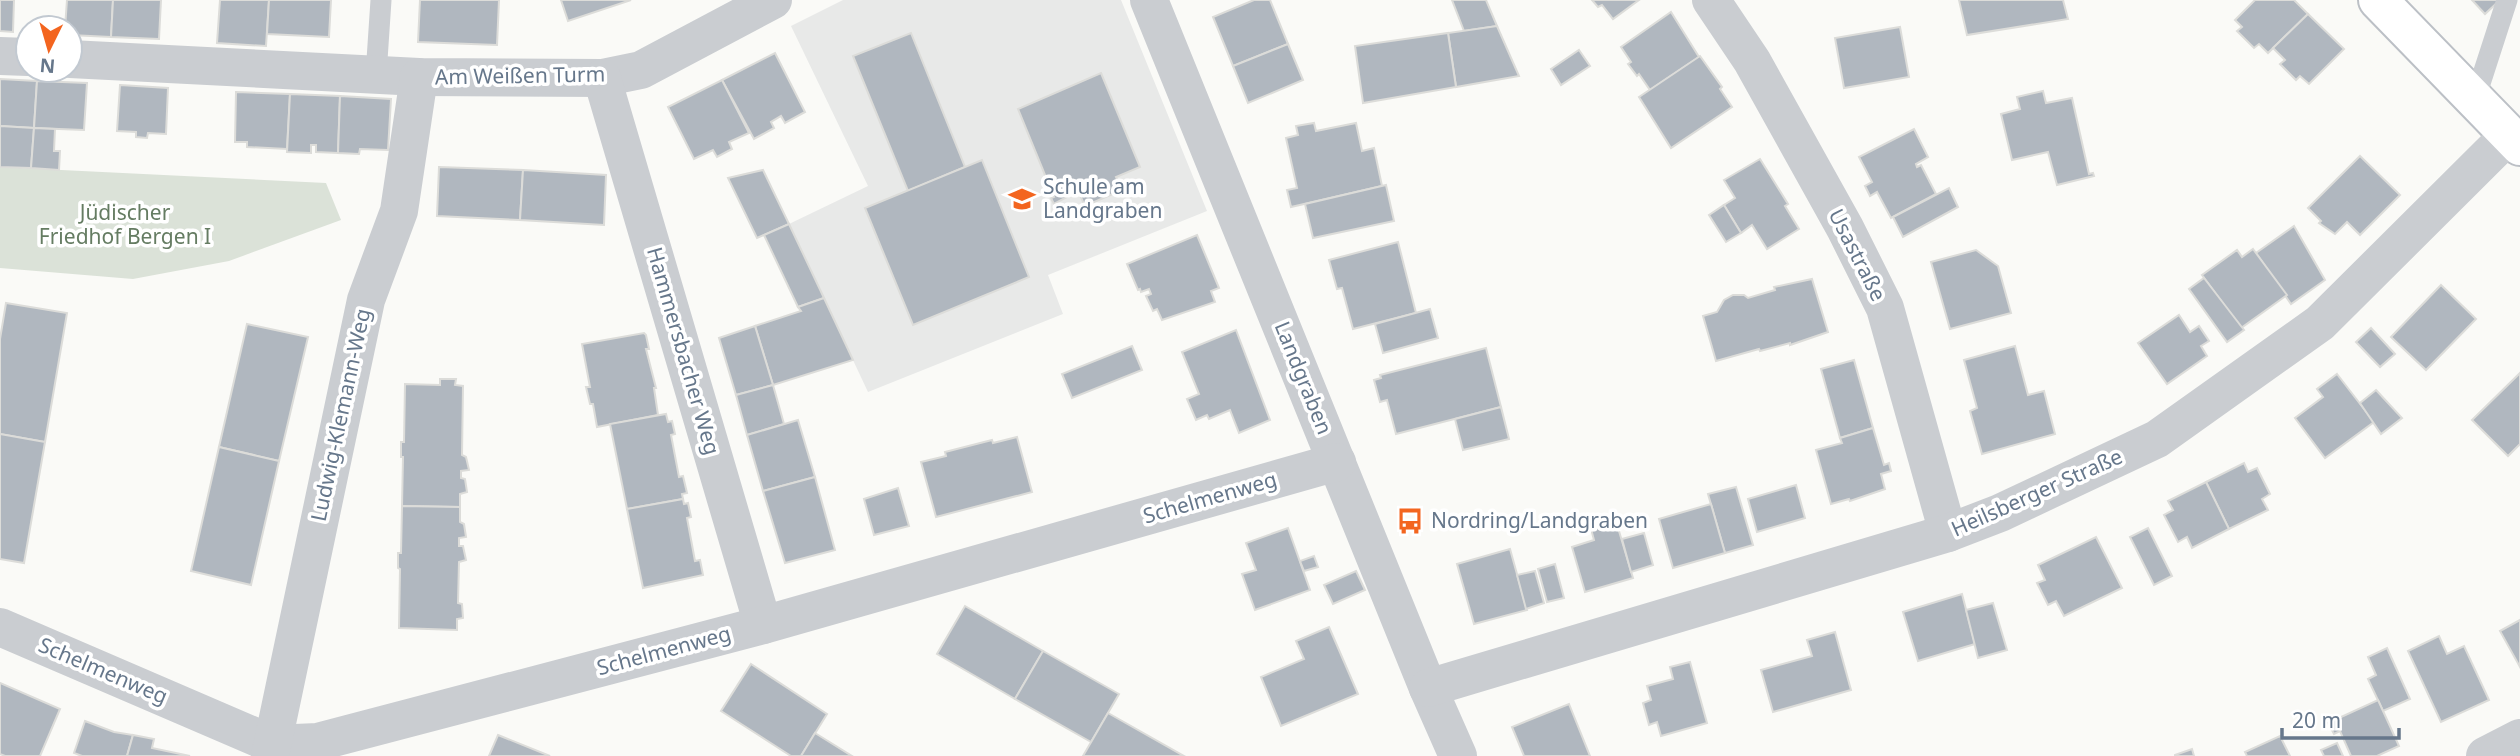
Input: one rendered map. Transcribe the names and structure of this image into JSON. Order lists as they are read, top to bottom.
{
  "streets": {
    "street": [
      "Am Weißen Turm",
      "Usastraße",
      "Hammersbacher Weg",
      "Landgraben",
      "Ludwig-Klemann-Weg",
      "Heilsberger Straße",
      "Schelmenweg"
    ]
  },
  "crossings": [
    ["Am Weißen Turm", "Hammersbacher Weg"],
    ["Am Weißen Turm", "Ludwig-Klemann-Weg"],
    ["Usastraße", "Heilsberger Straße"],
    ["Hammersbacher Weg", "Schelmenweg"],
    ["Landgraben", "Heilsberger Straße"],
    ["Landgraben", "Schelmenweg"],
    ["Ludwig-Klemann-Weg", "Schelmenweg"]
  ],
  "parks": ["Jüdischer Friedhof Bergen I"],
  "places": {
    "school or university": ["Schule am Landgraben"],
    "bus stop": ["Nordring/Landgraben"]
  },
  "scale_bar": "20 m",
  "north": "bottom"
}
